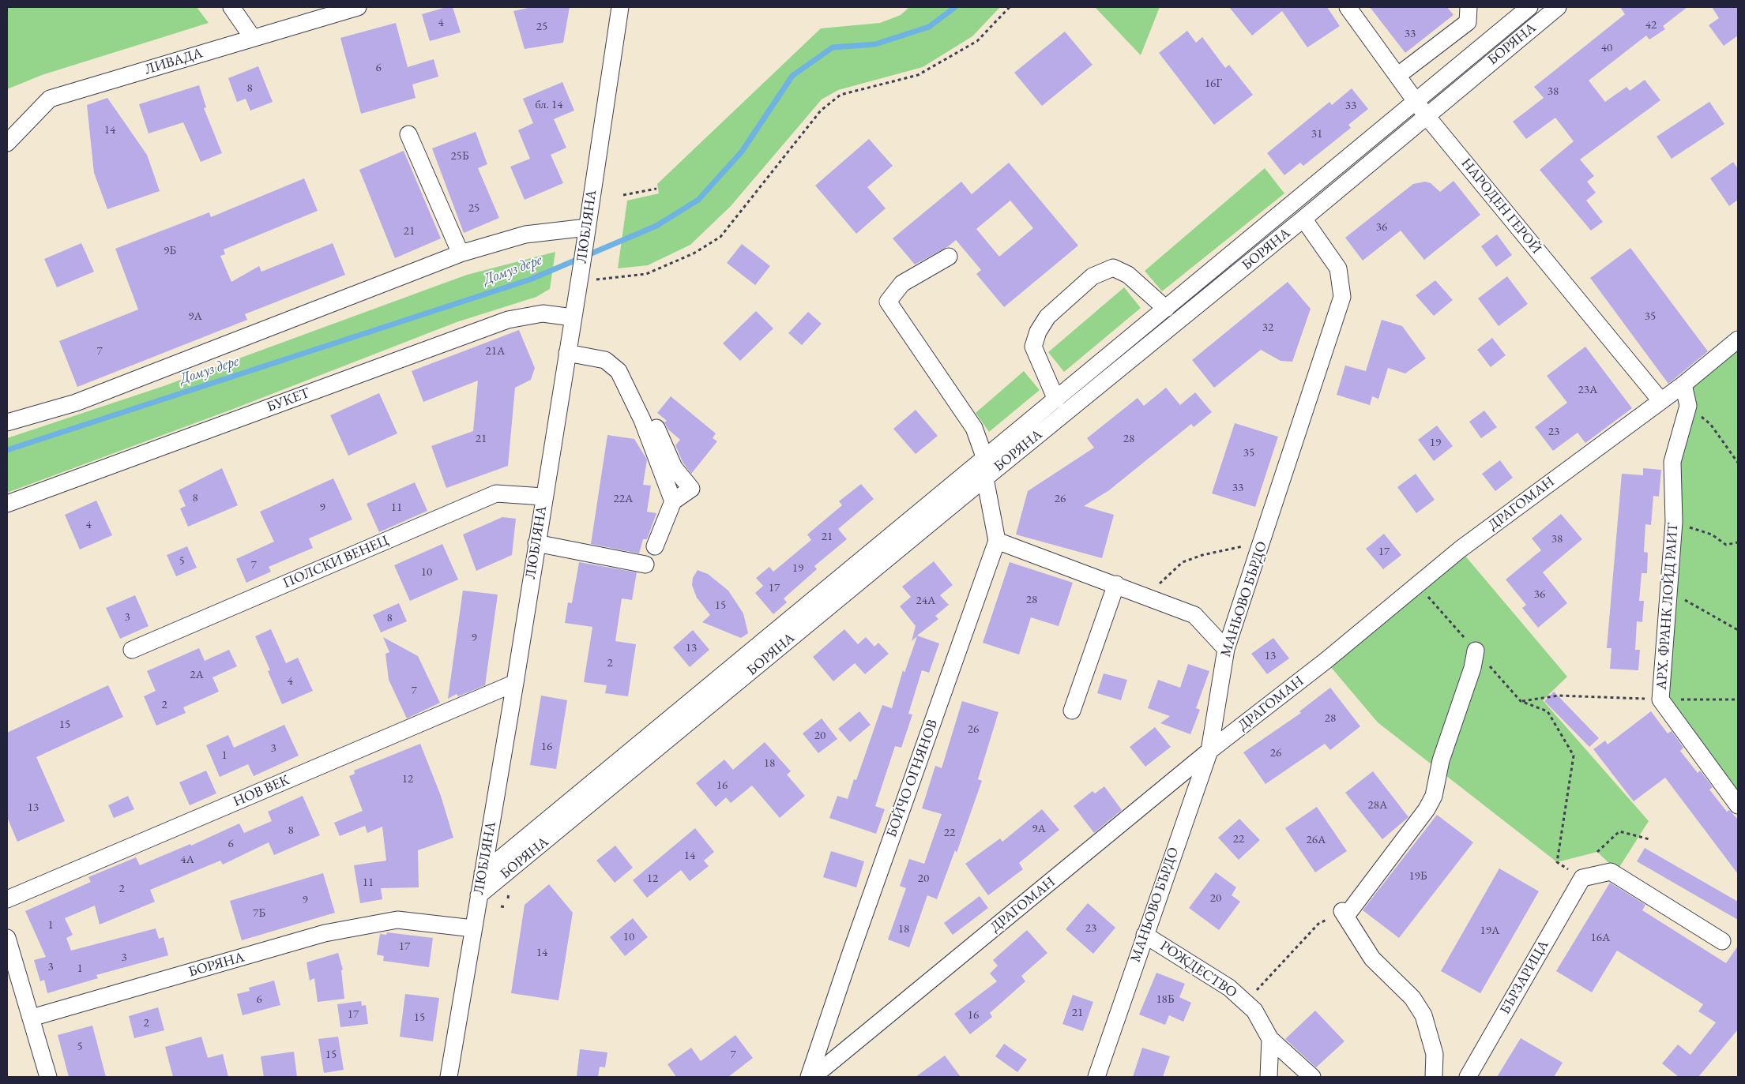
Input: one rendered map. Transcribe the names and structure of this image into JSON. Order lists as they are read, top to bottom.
{
  "streets": {
    "street": [
      "БОРЯНА",
      "ЛИВАДА",
      "НАРОДЕН ГЕРОЙ",
      "ЛЮБЛЯНА",
      "БУКЕТ",
      "ДРАГОМАН",
      "ПОЛСКИ ВЕНЕЦ",
      "МАНЬОВО БЪРДО",
      "АРХ. ФРАНК ЛОЙД РАИТ",
      "БОЙЧО ОГНЯНОВ",
      "НОВ ВЕК",
      "РОЖДЕСТВО",
      "БЪРЗАРИЦА"
    ]
  },
  "crossings": [
    ["БОРЯНА", "НАРОДЕН ГЕРОЙ"],
    ["БОРЯНА", "ЛЮБЛЯНА"],
    ["БОРЯНА", "МАНЬОВО БЪРДО"],
    ["НАРОДЕН ГЕРОЙ", "ДРАГОМАН"],
    ["ЛЮБЛЯНА", "БУКЕТ"],
    ["ЛЮБЛЯНА", "ПОЛСКИ ВЕНЕЦ"],
    ["ЛЮБЛЯНА", "НОВ ВЕК"],
    ["ДРАГОМАН", "МАНЬОВО БЪРДО"],
    ["ДРАГОМАН", "АРХ. ФРАНК ЛОЙД РАИТ"],
    ["МАНЬОВО БЪРДО", "РОЖДЕСТВО"]
  ],
  "water": ["Домуз дере"],
  "house_numbers": [
    "4",
    "42",
    "25",
    "33",
    "40",
    "6",
    "16Г",
    "8",
    "38",
    "бл. 14",
    "33",
    "14",
    "31",
    "25Б",
    "25",
    "36",
    "21",
    "9Б",
    "9А",
    "35",
    "32",
    "7",
    "21А",
    "23А",
    "23",
    "21",
    "28",
    "19",
    "35",
    "33",
    "8",
    "22А",
    "26",
    "9",
    "11",
    "4",
    "21",
    "38",
    "17",
    "5",
    "7",
    "19",
    "10",
    "17",
    "36",
    "28",
    "24А",
    "15",
    "3",
    "8",
    "9",
    "13",
    "13",
    "2",
    "2А",
    "4",
    "7",
    "2",
    "28",
    "15",
    "26",
    "20",
    "16",
    "3",
    "26",
    "1",
    "18",
    "12",
    "16",
    "28А",
    "13",
    "9А",
    "8",
    "22",
    "22",
    "26А",
    "6",
    "14",
    "4А",
    "19Б",
    "12",
    "20",
    "11",
    "2",
    "20",
    "9",
    "7Б",
    "1",
    "23",
    "18",
    "19A",
    "10",
    "16А",
    "17",
    "14",
    "3",
    "3",
    "1",
    "6",
    "18Б",
    "21",
    "17",
    "16",
    "15",
    "2",
    "5",
    "15",
    "7"
  ]
}
